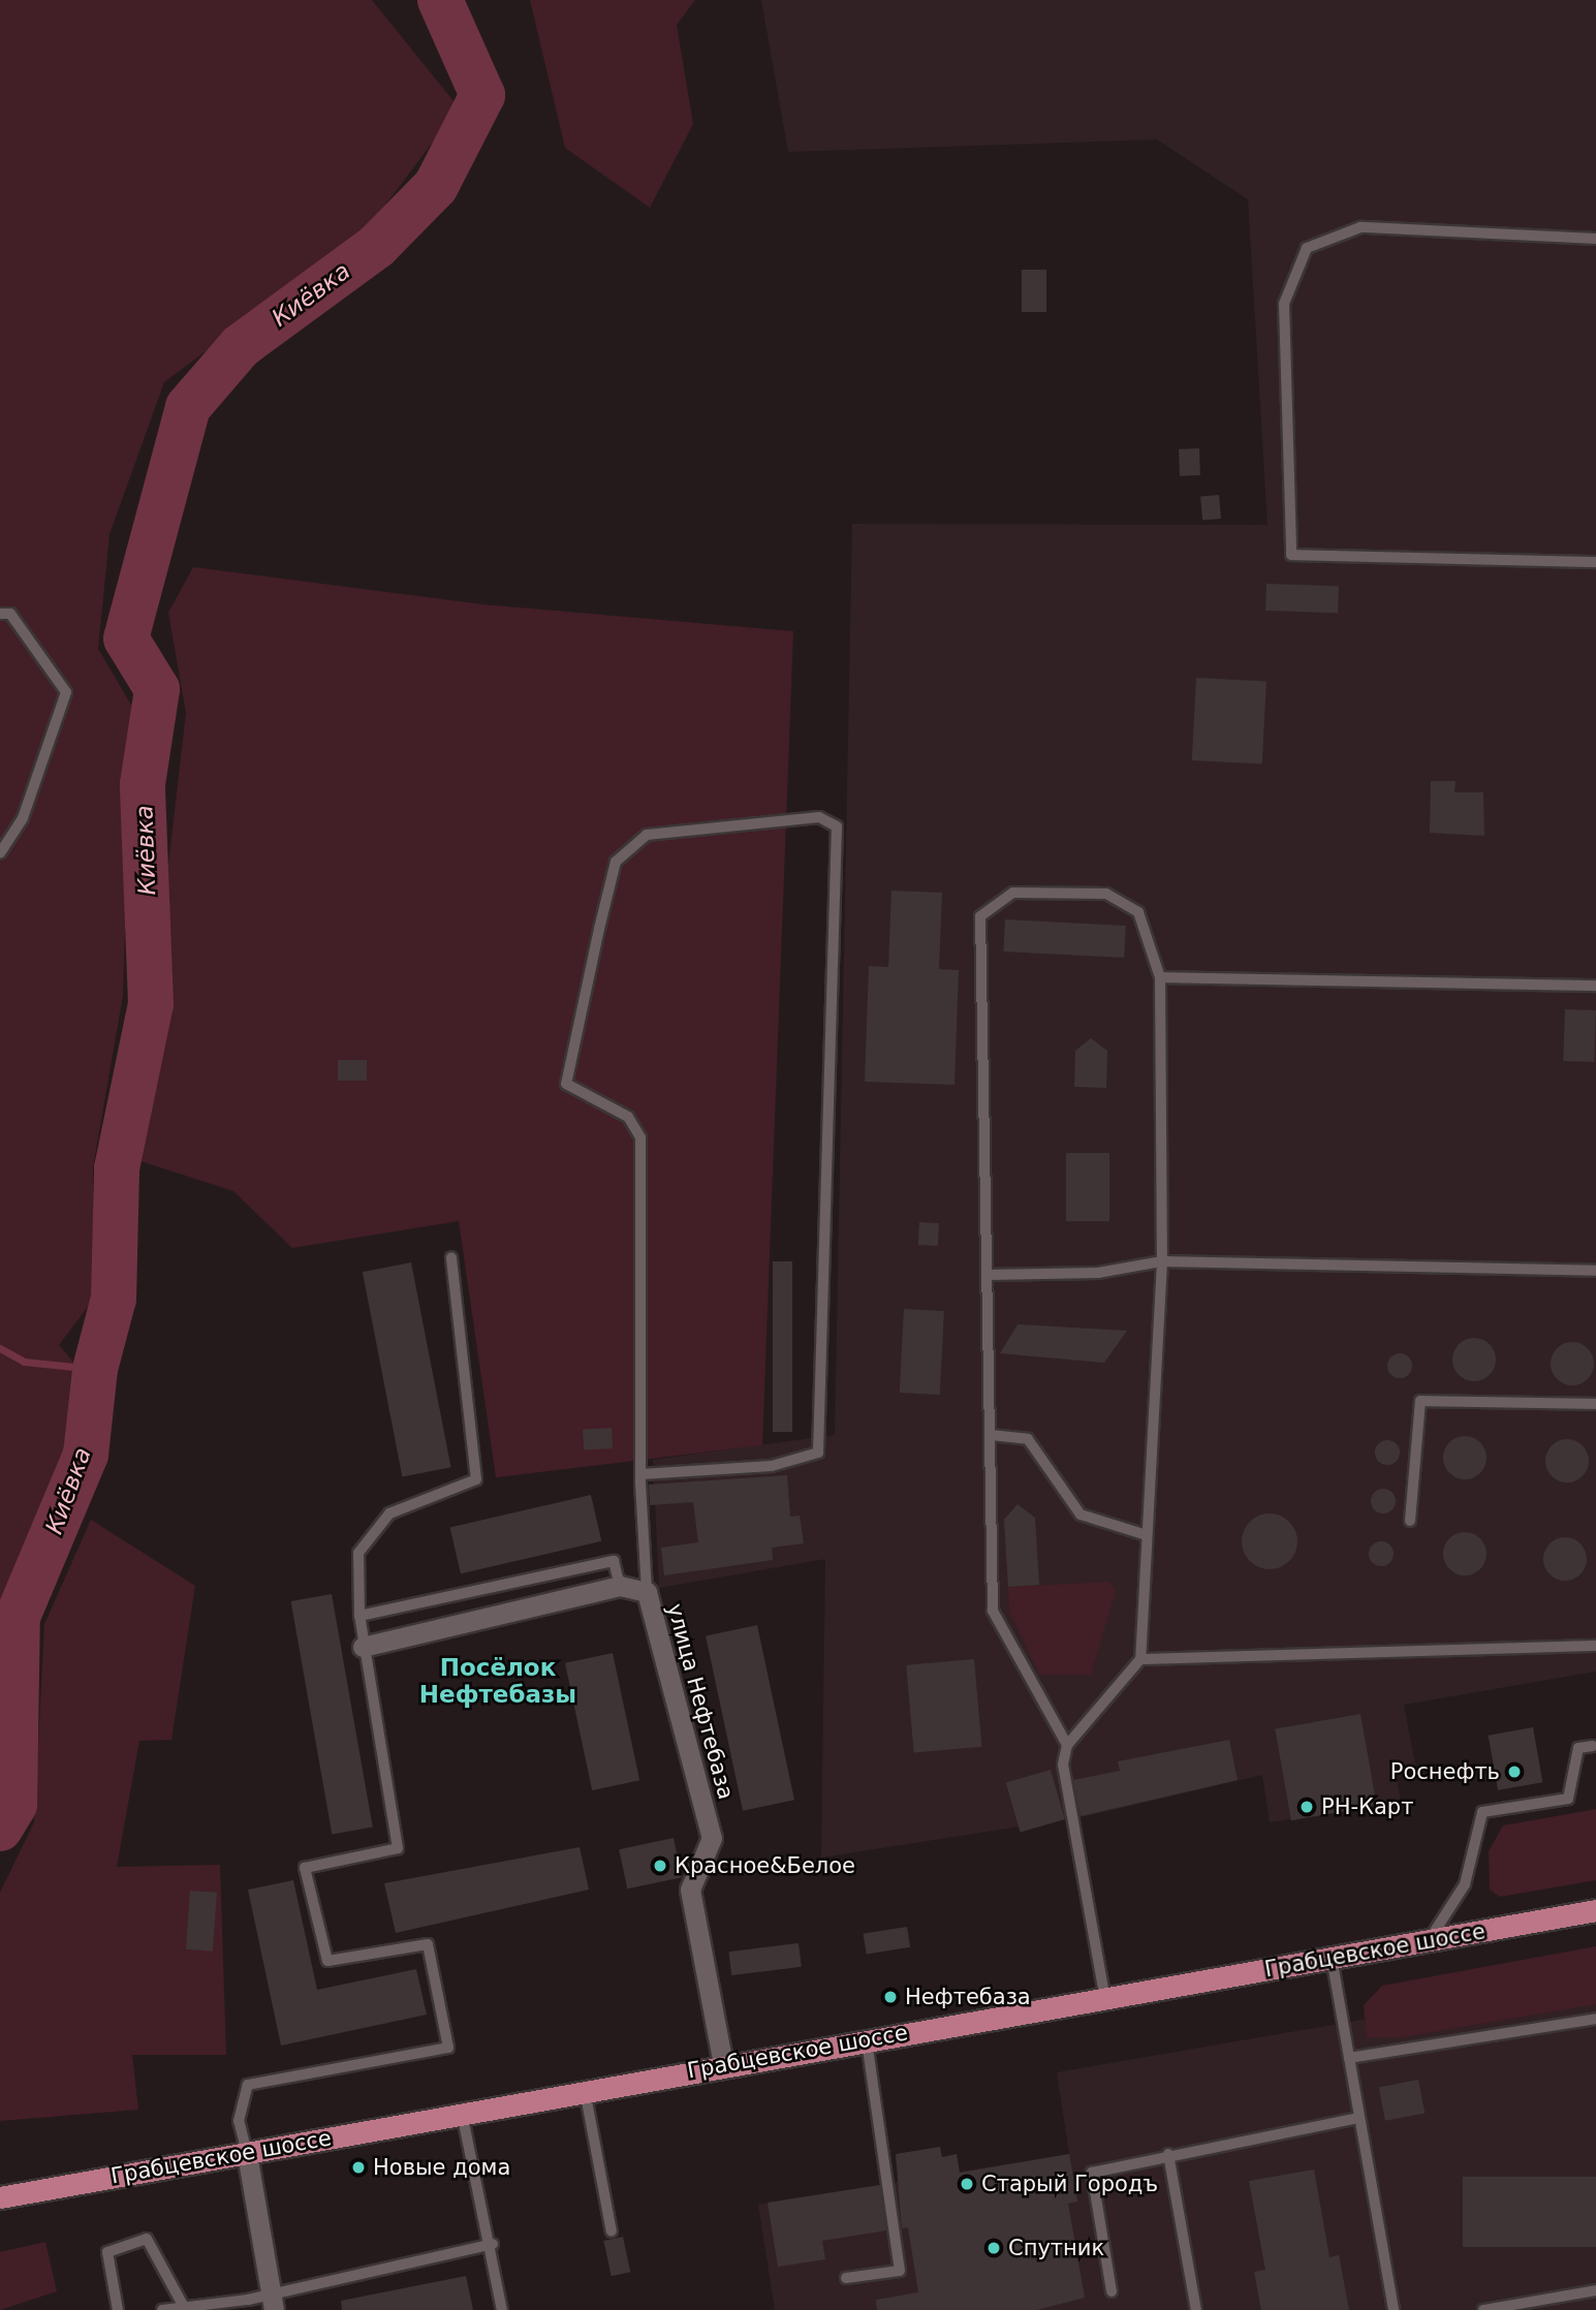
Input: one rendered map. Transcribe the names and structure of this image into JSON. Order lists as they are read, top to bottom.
{
  "streets": {
    "main road": ["Грабцевское шоссе"],
    "street": ["улица Нефтебаза"]
  },
  "crossings": [
    ["улица Нефтебаза", "Грабцевское шоссе"]
  ],
  "districts": ["Посёлок Нефтебазы"],
  "water": ["Киёвка"],
  "places": [
    "Роснефть",
    "РН-Карт",
    "Красное&Белое",
    "Нефтебаза",
    "Новые дома",
    "Старый Городъ",
    "Спутник"
  ]
}
